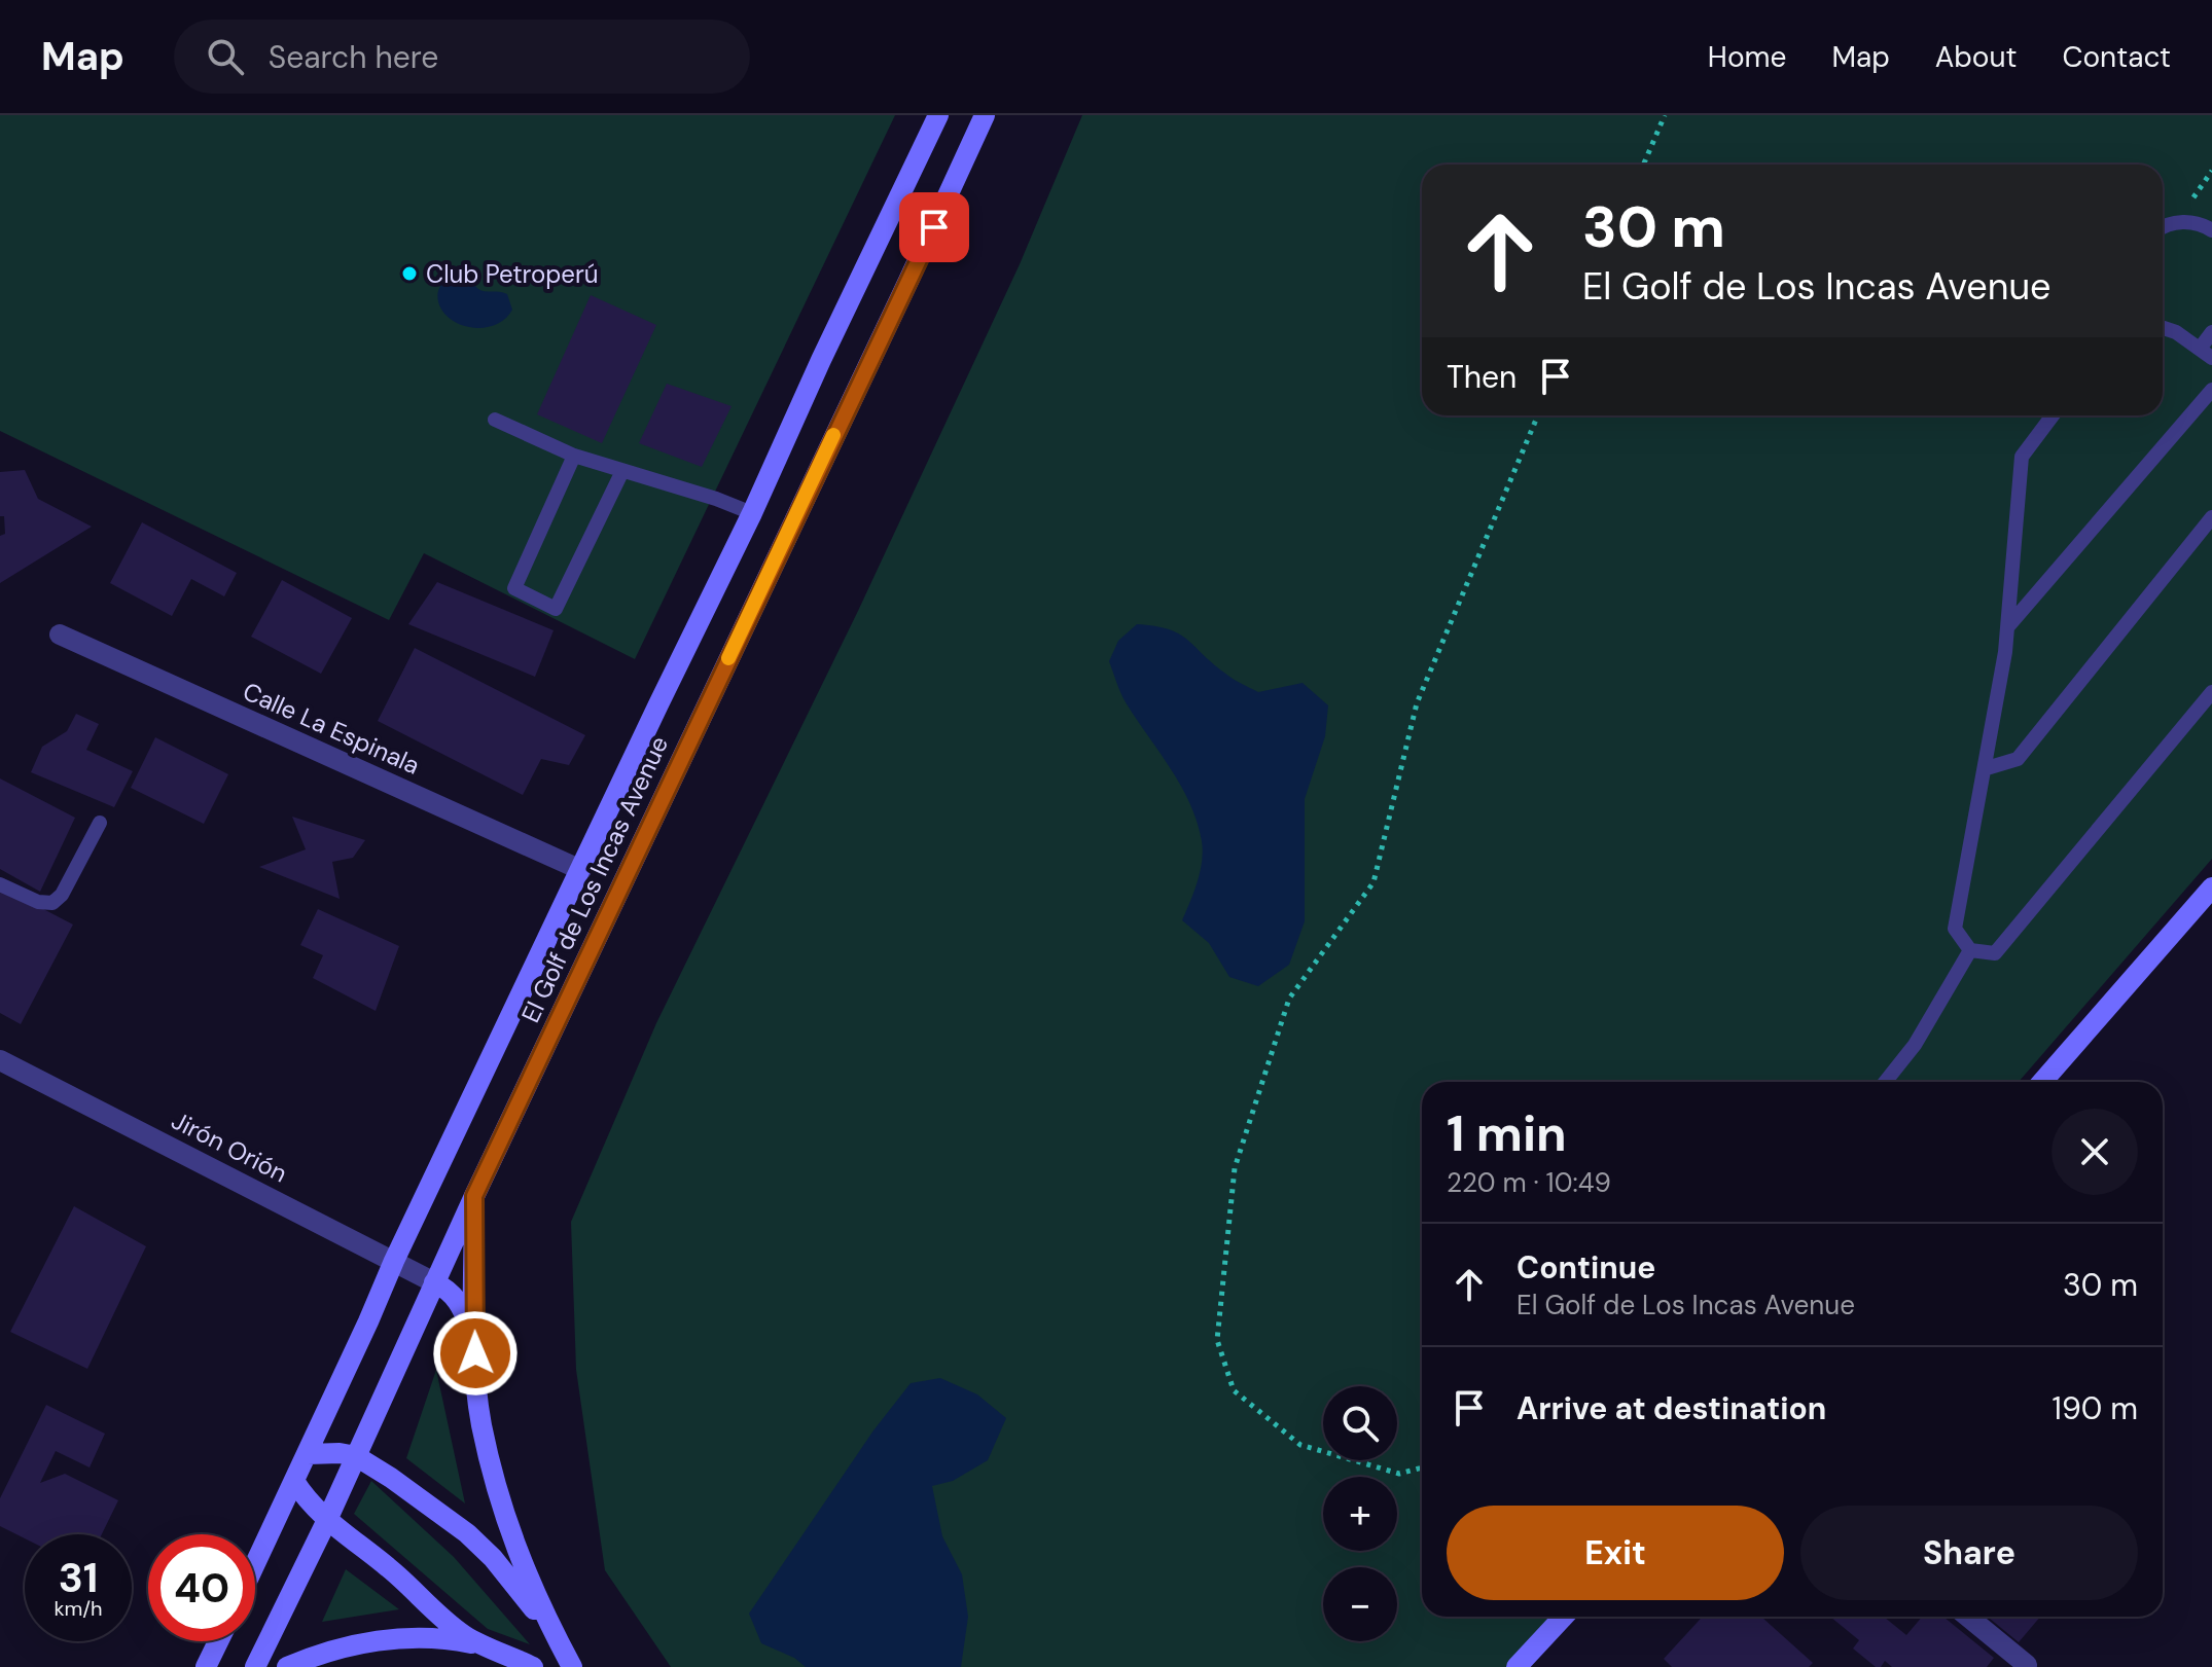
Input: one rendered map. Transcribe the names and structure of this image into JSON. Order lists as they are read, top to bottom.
{
  "streets": {
    "street": ["Calle La Espinala", "El Golf de Los Incas Avenue", "Jirón Orión"]
  },
  "crossings": [
    ["Calle La Espinala", "El Golf de Los Incas Avenue"],
    ["El Golf de Los Incas Avenue", "Jirón Orión"]
  ],
  "places": ["Club Petroperú"],
  "page": {
    "header": "Map",
    "search": "Search here",
    "nav": [
      "Home",
      "Map",
      "About",
      "Contact"
    ],
    "turn": ["30 m", "El Golf de Los Incas Avenue"],
    "then": "Then",
    "heading": ["1 min", "220 m · 10:49"],
    "list": [
      {
        "name": "Continue",
        "note": "El Golf de Los Incas Avenue",
        "value": "30 m"
      },
      {
        "name": "Arrive at destination",
        "value": "190 m"
      }
    ],
    "map_buttons": ["+", "−"],
    "buttons": ["Exit", "Share"],
    "speed": "31 km/h",
    "limit": "40"
  }
}
